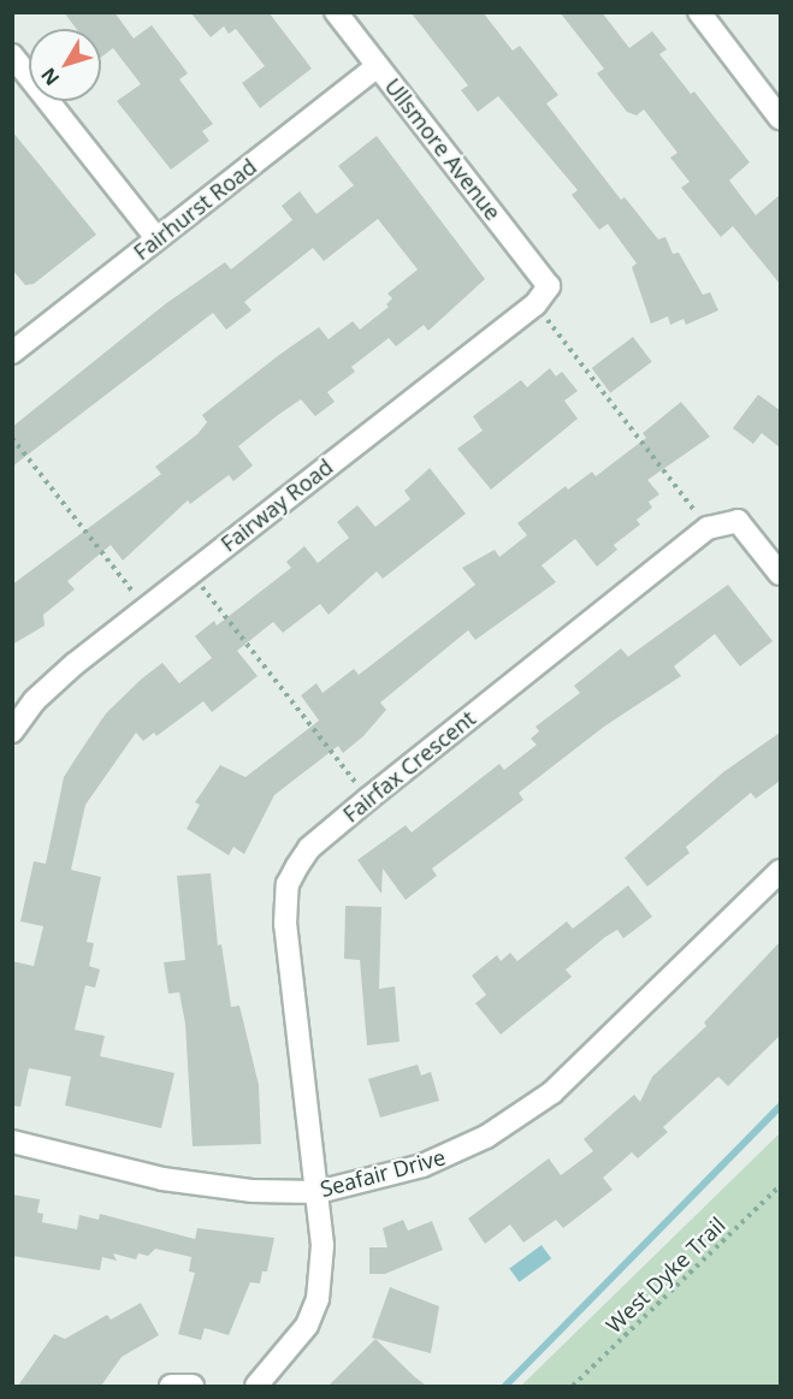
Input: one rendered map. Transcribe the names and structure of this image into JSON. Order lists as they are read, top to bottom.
{
  "streets": {
    "street": [
      "Ullsmore Avenue",
      "Fairhurst Road",
      "Fairway Road",
      "Fairfax Crescent",
      "Seafair Drive"
    ],
    "path": ["West Dyke Trail"]
  },
  "crossings": [
    ["Ullsmore Avenue", "Fairhurst Road"],
    ["Ullsmore Avenue", "Fairway Road"],
    ["Fairfax Crescent", "Seafair Drive"]
  ],
  "north": "bottom left"
}
